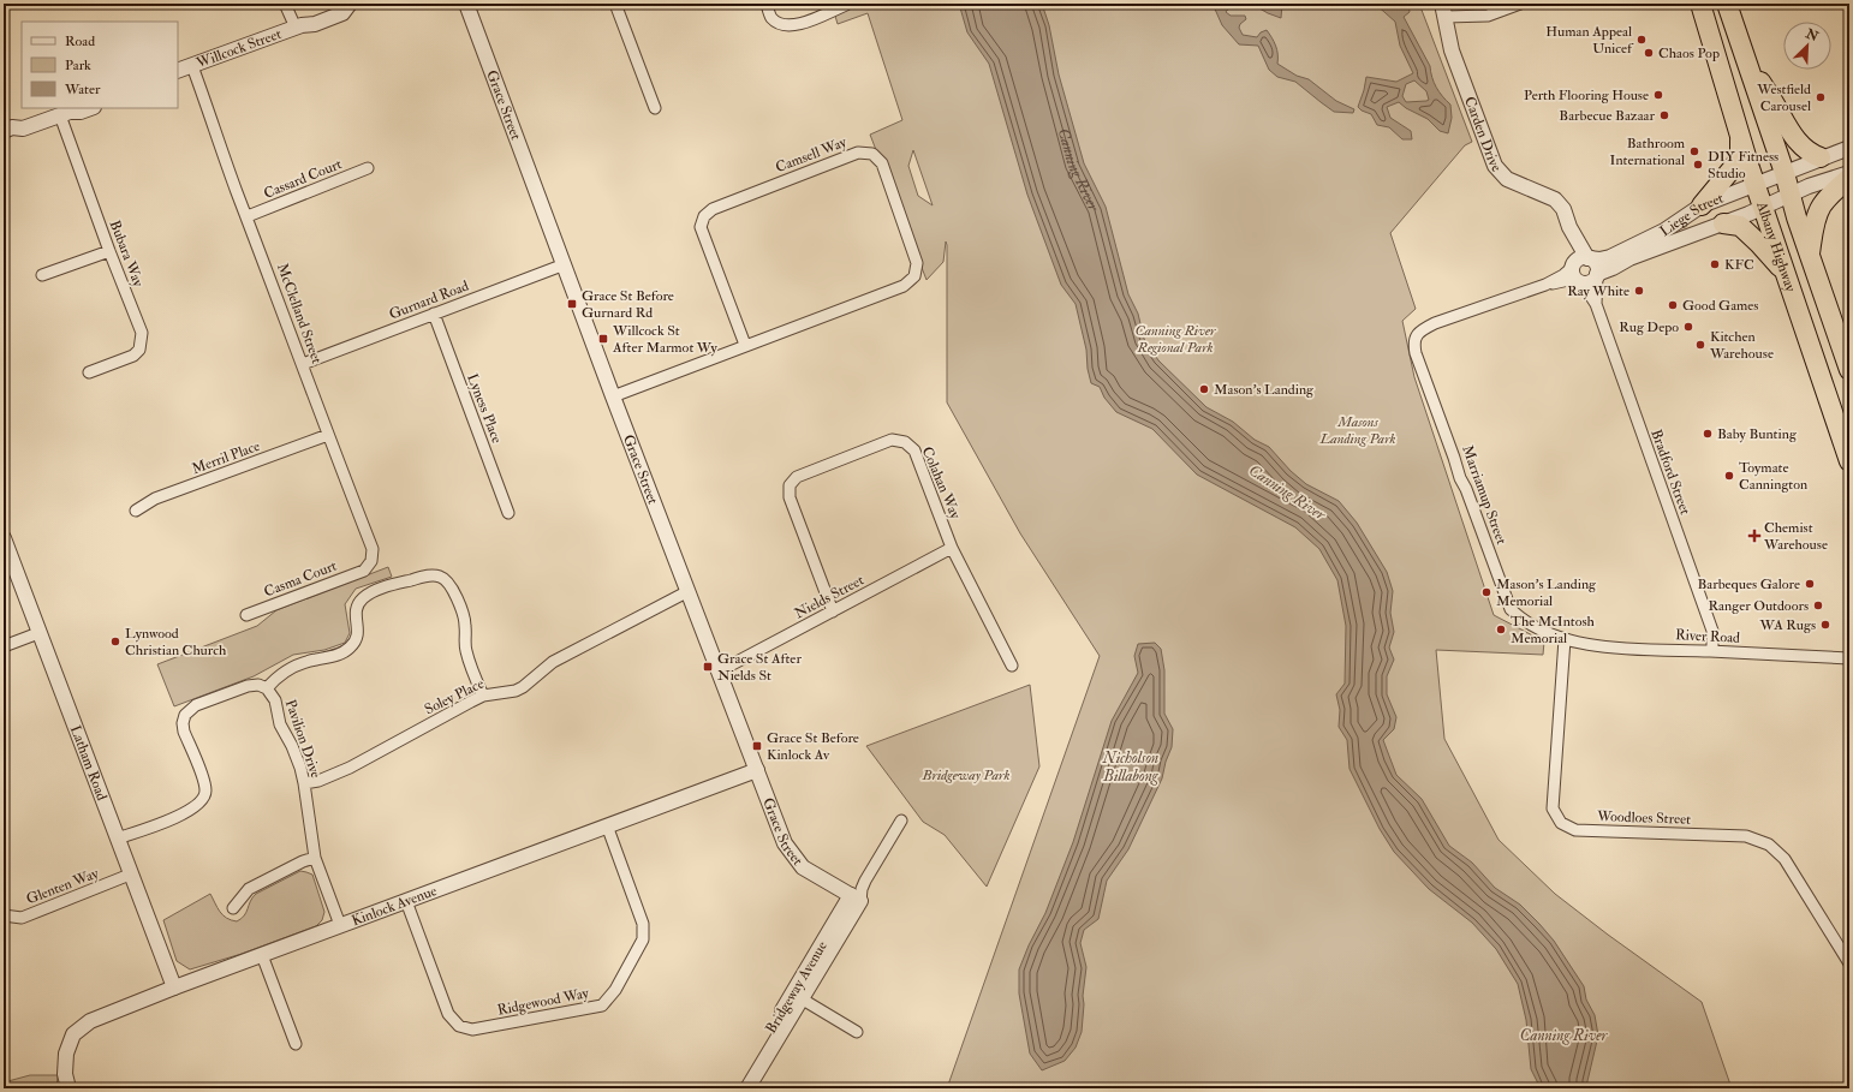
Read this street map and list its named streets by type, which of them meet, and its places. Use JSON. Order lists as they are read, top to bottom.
{
  "streets": {
    "highway": ["Albany Highway"],
    "street": [
      "Willcock Street",
      "Grace Street",
      "Carden Drive",
      "Camsell Way",
      "Cassard Court",
      "Liege Street",
      "Bubara Way",
      "Gurnard Road",
      "McClelland Street",
      "Lyness Place",
      "Merril Place",
      "Bradford Street",
      "Colahan Way",
      "Marriamup Street",
      "Casma Court",
      "Nields Street",
      "River Road",
      "Soley Place",
      "Pavilion Drive",
      "Latham Road",
      "Woodloes Street",
      "Glenten Way",
      "Kinlock Avenue",
      "Bridgeway Avenue",
      "Ridgewood Way"
    ]
  },
  "crossings": [
    ["Willcock Street", "McClelland Street"],
    ["Grace Street", "Camsell Way"],
    ["Grace Street", "Gurnard Road"],
    ["Grace Street", "Nields Street"],
    ["Grace Street", "Soley Place"],
    ["Grace Street", "Kinlock Avenue"],
    ["Grace Street", "Bridgeway Avenue"],
    ["Carden Drive", "Liege Street"],
    ["Carden Drive", "Bradford Street"],
    ["Cassard Court", "McClelland Street"],
    ["Liege Street", "Albany Highway"],
    ["Liege Street", "Bradford Street"],
    ["Liege Street", "Marriamup Street"],
    ["Gurnard Road", "McClelland Street"],
    ["Gurnard Road", "Lyness Place"],
    ["McClelland Street", "Merril Place"],
    ["McClelland Street", "Casma Court"],
    ["Bradford Street", "River Road"],
    ["Colahan Way", "Nields Street"],
    ["Marriamup Street", "River Road"],
    ["Marriamup Street", "Woodloes Street"],
    ["River Road", "Woodloes Street"],
    ["Soley Place", "Pavilion Drive"],
    ["Pavilion Drive", "Latham Road"],
    ["Pavilion Drive", "Kinlock Avenue"],
    ["Latham Road", "Glenten Way"],
    ["Latham Road", "Kinlock Avenue"],
    ["Kinlock Avenue", "Ridgewood Way"]
  ],
  "water": ["Canning River", "Nicholson Billabong"],
  "parks": ["Canning River Regional Park", "Masons Landing Park", "Bridgeway Park"],
  "places": {
    "other": [
      "Human Appeal Unicef",
      "Chaos Pop",
      "Perth Flooring House",
      "Westfield Carousel",
      "Barbecue Bazaar",
      "Bathroom International",
      "DIY Fitness Studio",
      "KFC",
      "Ray White",
      "Good Games",
      "Rug Depo",
      "Kitchen Warehouse",
      "Mason's Landing",
      "Baby Bunting",
      "Toymate Cannington",
      "Barbeques Galore",
      "Mason's Landing Memorial",
      "Ranger Outdoors",
      "WA Rugs",
      "The McIntosh Memorial",
      "Lynwood Christian Church"
    ],
    "transit": [
      "Grace St Before Gurnard Rd",
      "Willcock St After Marmot Wy",
      "Grace St After Nields St",
      "Grace St Before Kinlock Av"
    ],
    "health": ["Chemist Warehouse"]
  },
  "legend": ["Road", "Park", "Water"],
  "north": "top right"
}
